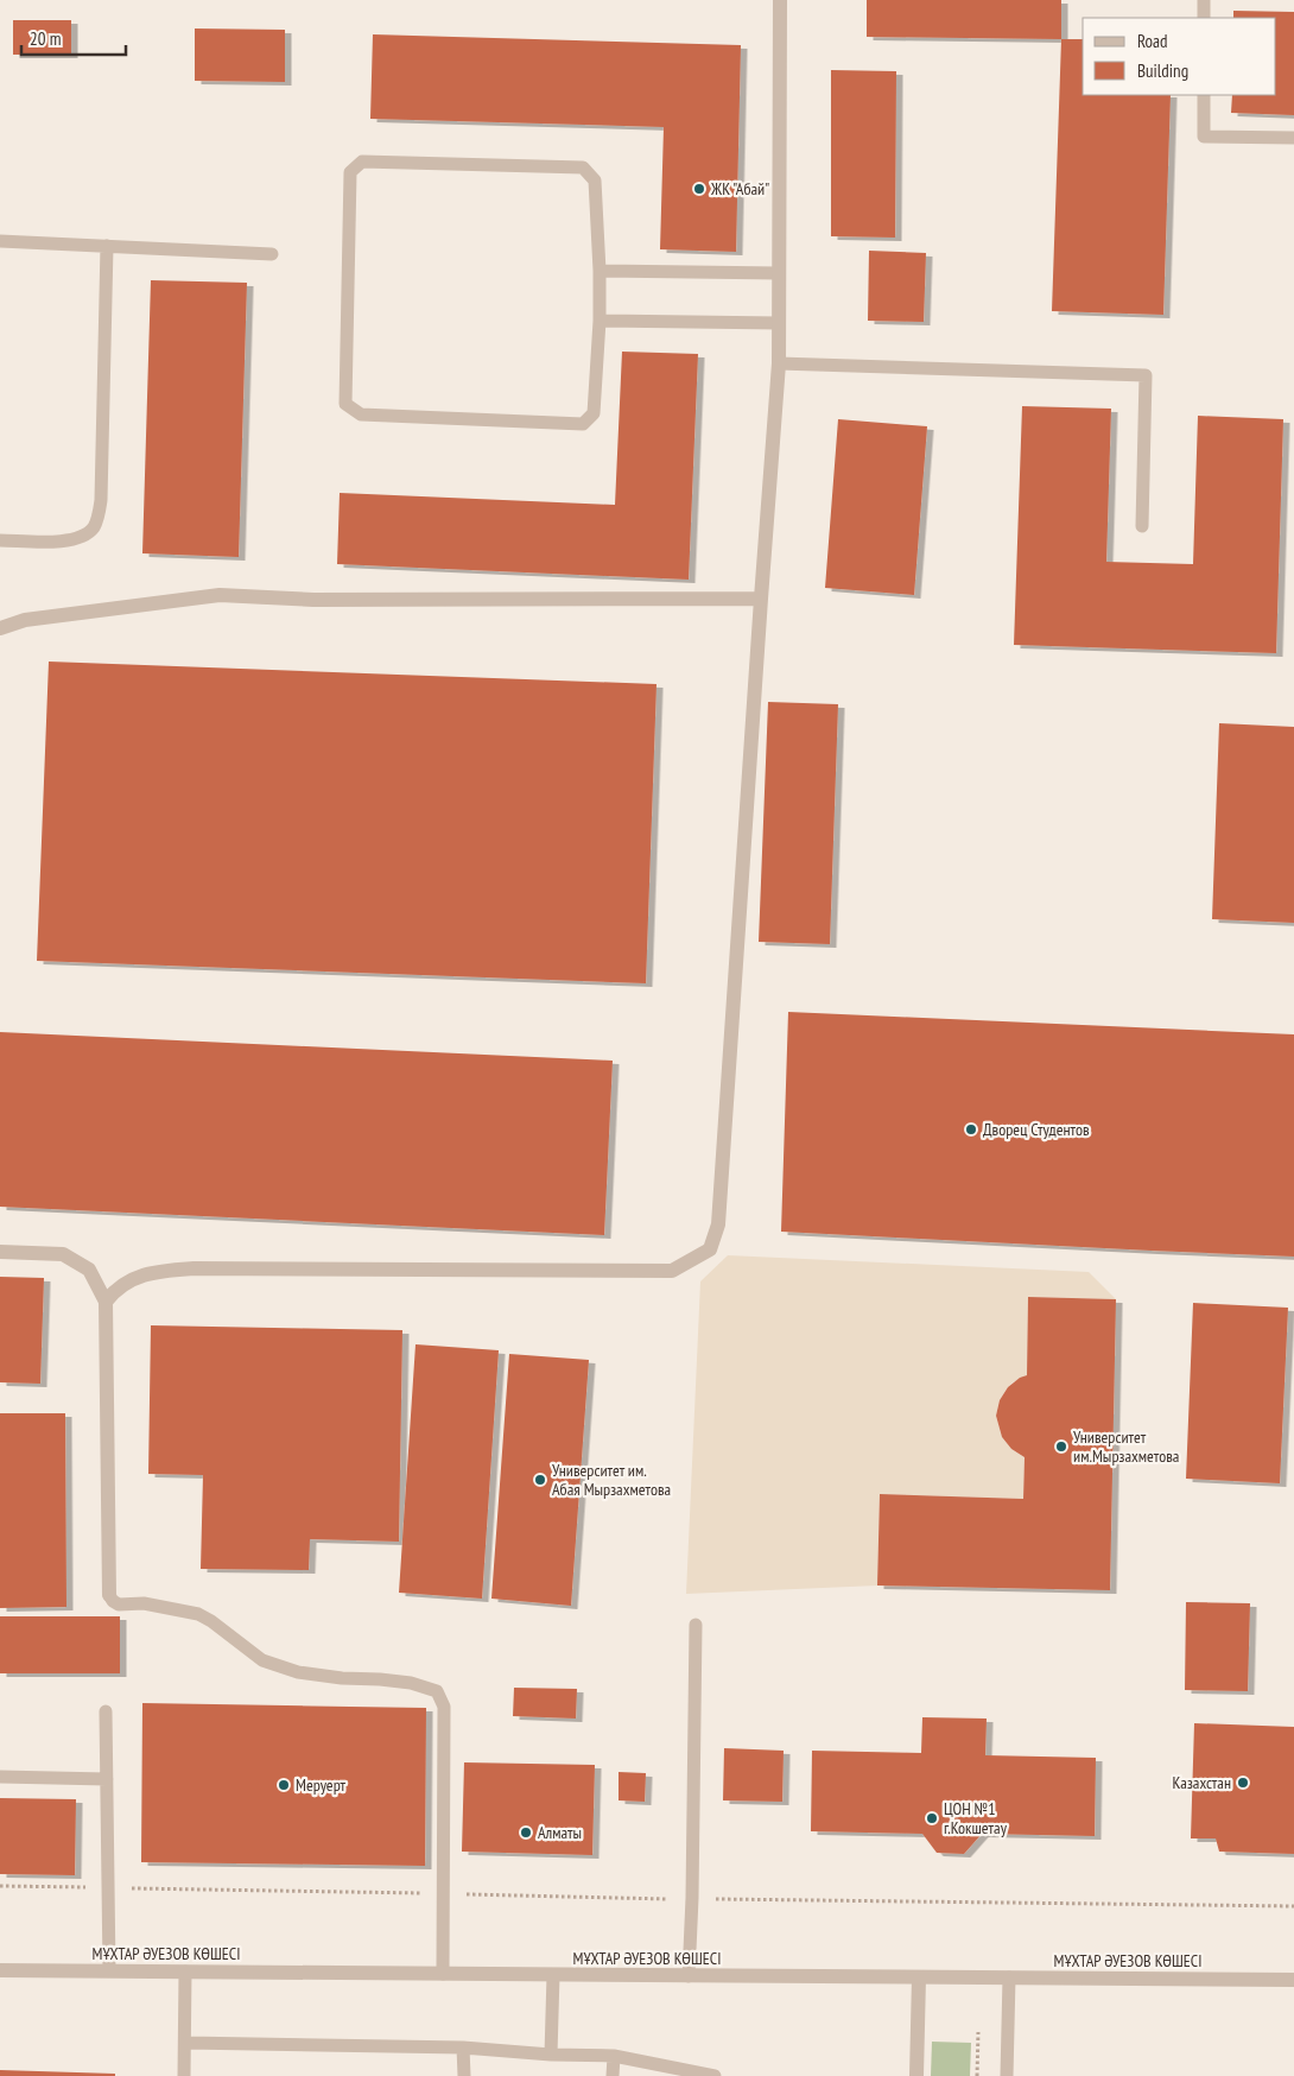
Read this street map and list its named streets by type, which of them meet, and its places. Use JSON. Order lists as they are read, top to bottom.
{
  "streets": {
    "street": ["МҰХТАР ӘУЕЗОВ КӨШЕСІ"]
  },
  "places": [
    "ЖК \"Абай\"",
    "Дворец Студентов",
    "Университет им.Мырзахметова",
    "Университет им. Абая Мырзахметова",
    "Казахстан",
    "Меруерт",
    "ЦОН №1 г.Кокшетау",
    "Алматы"
  ],
  "legend": ["Road", "Building"],
  "scale_bar": "20 m"
}
